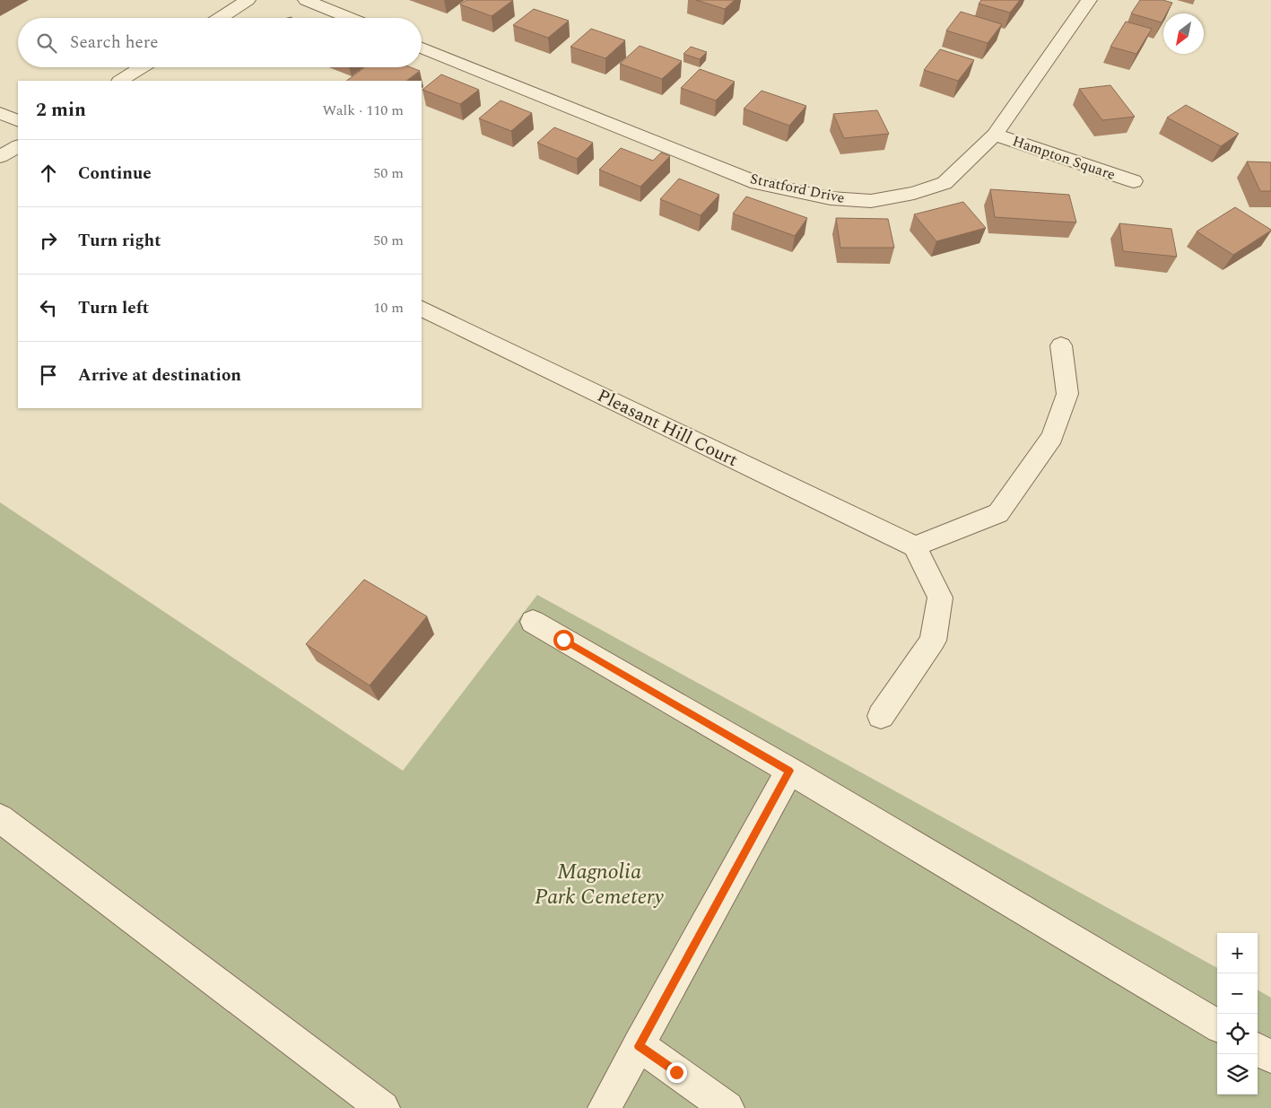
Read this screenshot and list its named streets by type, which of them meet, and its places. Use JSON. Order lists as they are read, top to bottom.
{
  "streets": {
    "street": ["Hampton Square", "Stratford Drive", "Pleasant Hill Court"]
  },
  "crossings": [
    ["Hampton Square", "Stratford Drive"]
  ],
  "parks": ["Magnolia Park Cemetery"],
  "north": "bottom left",
  "page": {
    "search": "Search here",
    "heading": ["2 min", "Walk · 110 m"],
    "list": [
      ["Continue", "50 m"],
      ["Turn right", "50 m"],
      ["Turn left", "10 m"],
      "Arrive at destination"
    ],
    "map_buttons": ["+", "−"]
  }
}
